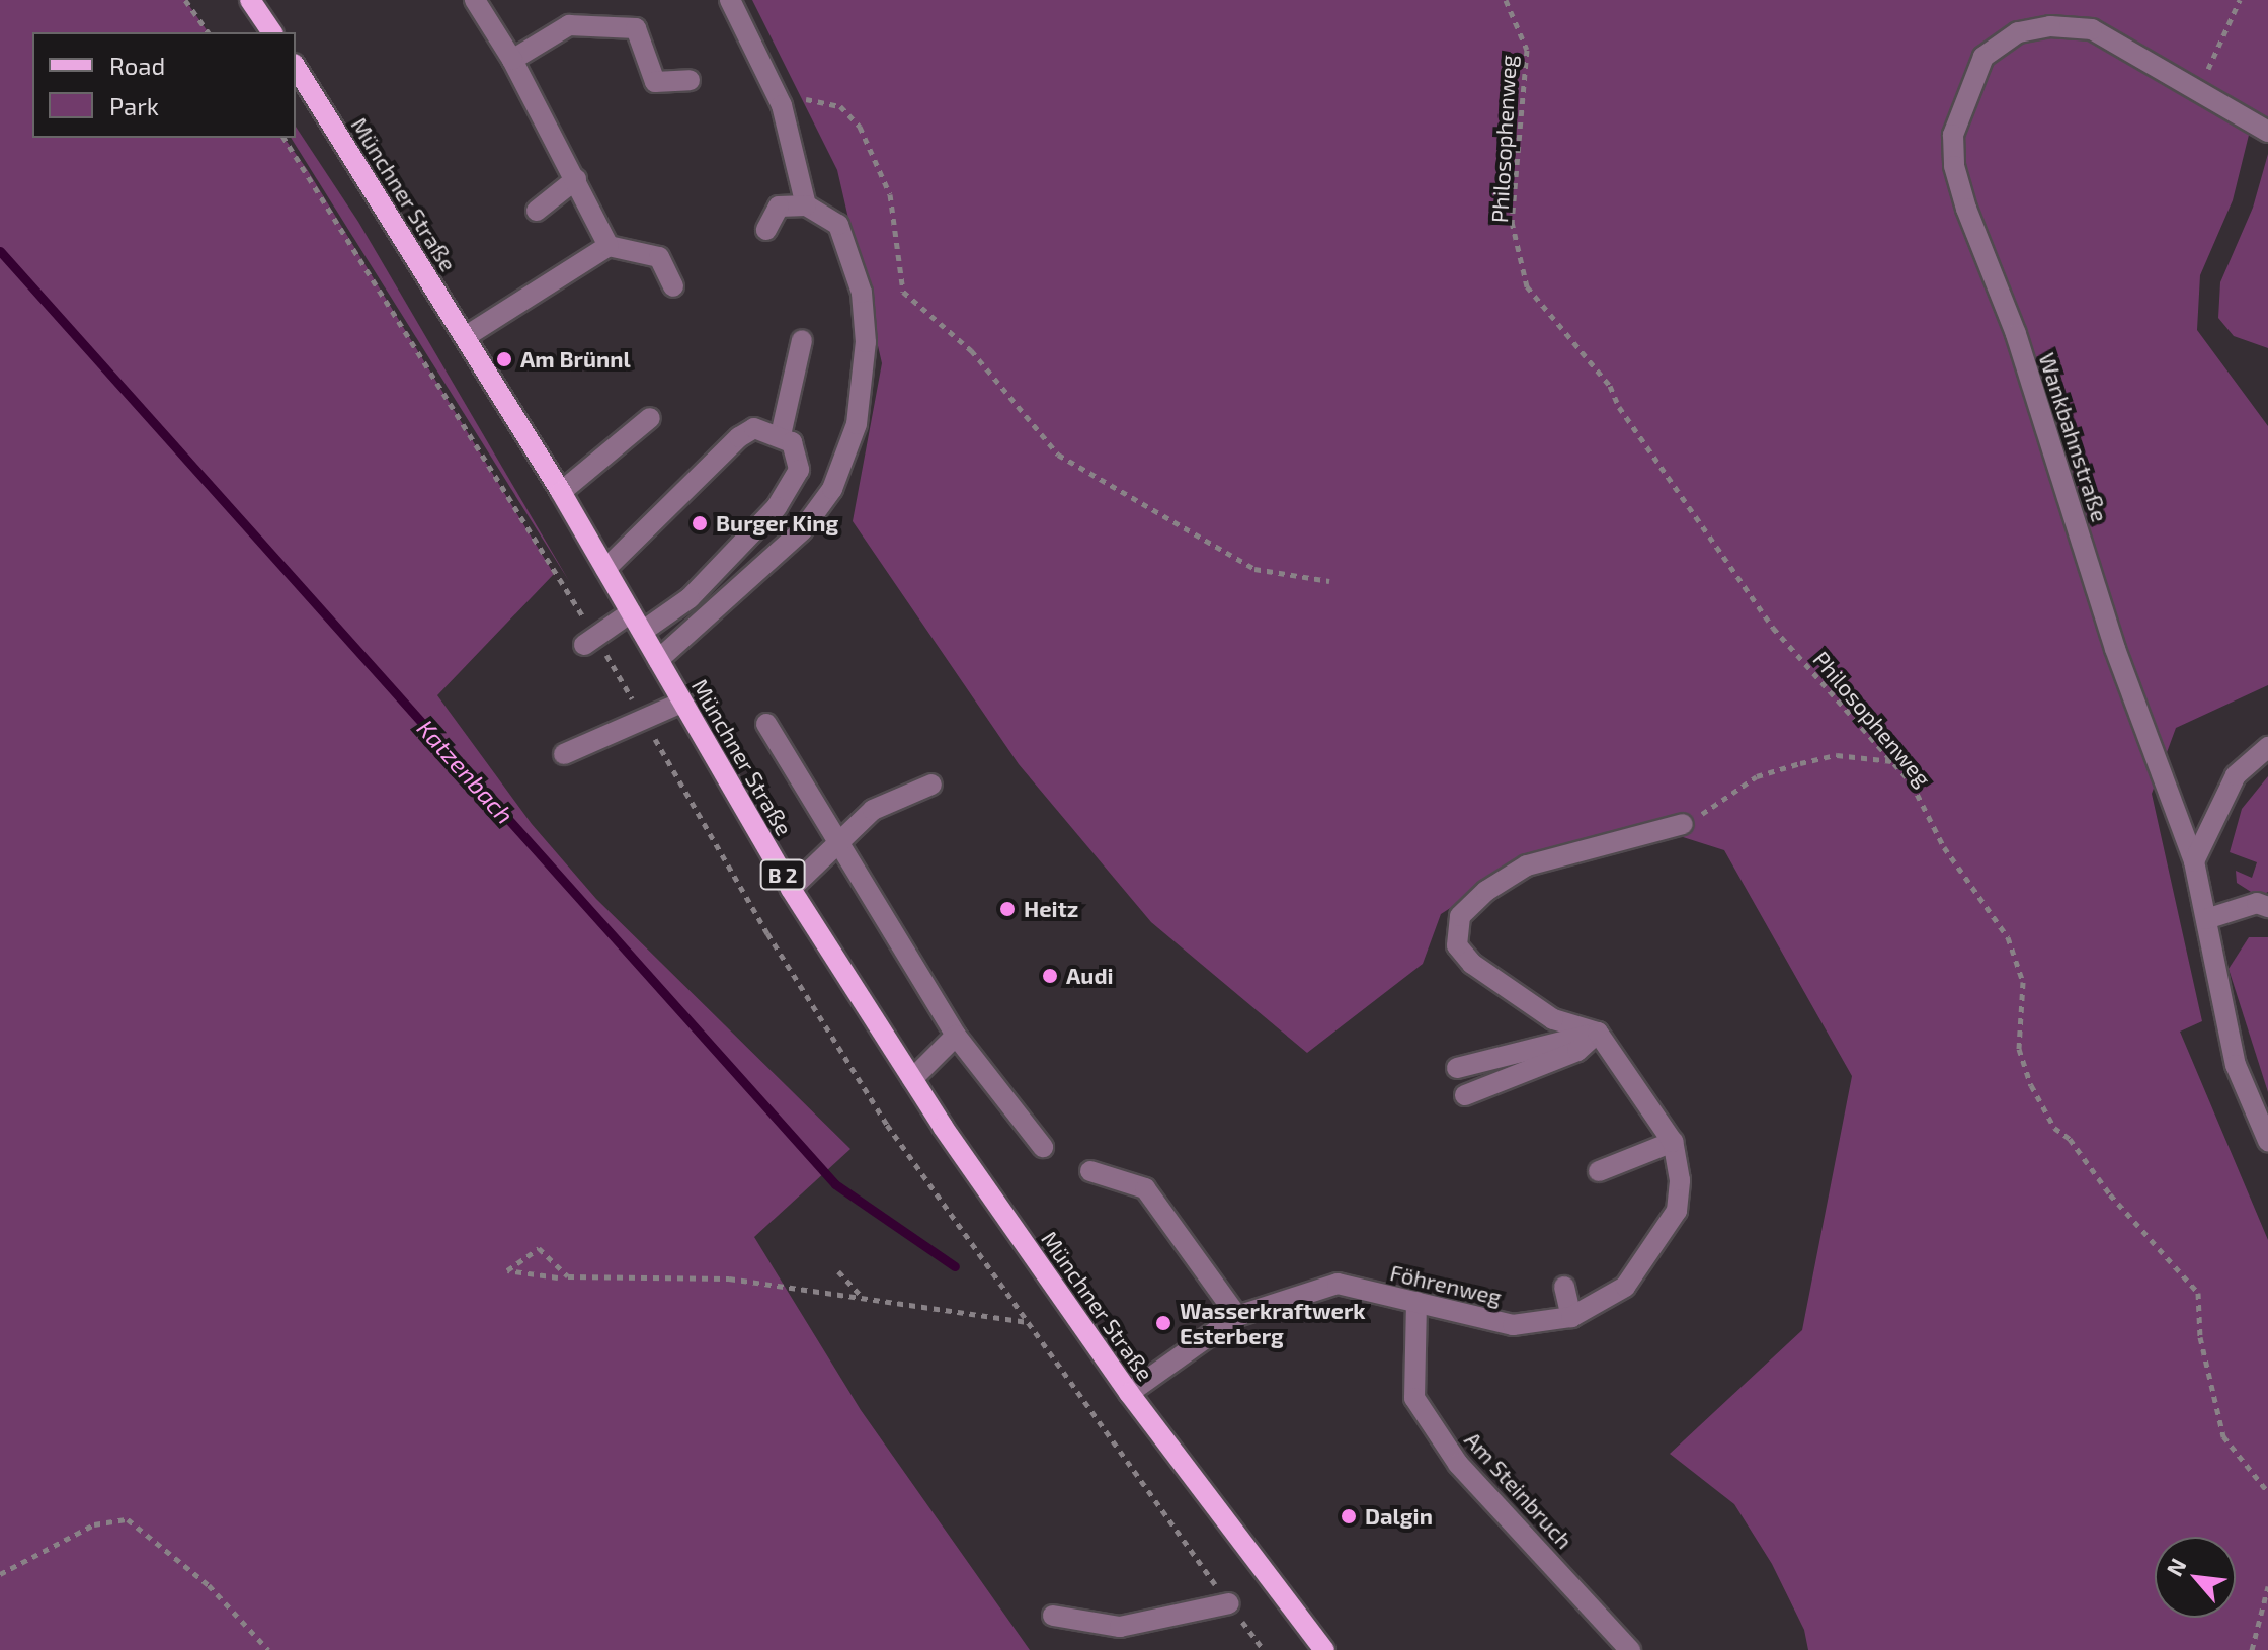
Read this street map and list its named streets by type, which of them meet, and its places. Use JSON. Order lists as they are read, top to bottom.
{
  "streets": {
    "main road": ["Münchner Straße", "B 2"],
    "street": ["Wankbahnstraße", "Föhrenweg", "Am Steinbruch"],
    "path": ["Philosophenweg"]
  },
  "crossings": [
    ["Münchner Straße", "Föhrenweg"],
    ["Föhrenweg", "Am Steinbruch"]
  ],
  "water": ["Katzenbach"],
  "places": [
    "Am Brünnl",
    "Burger King",
    "Heitz",
    "Audi",
    "Wasserkraftwerk Esterberg",
    "Dalgin"
  ],
  "legend": ["Road", "Park"],
  "north": "top left"
}
